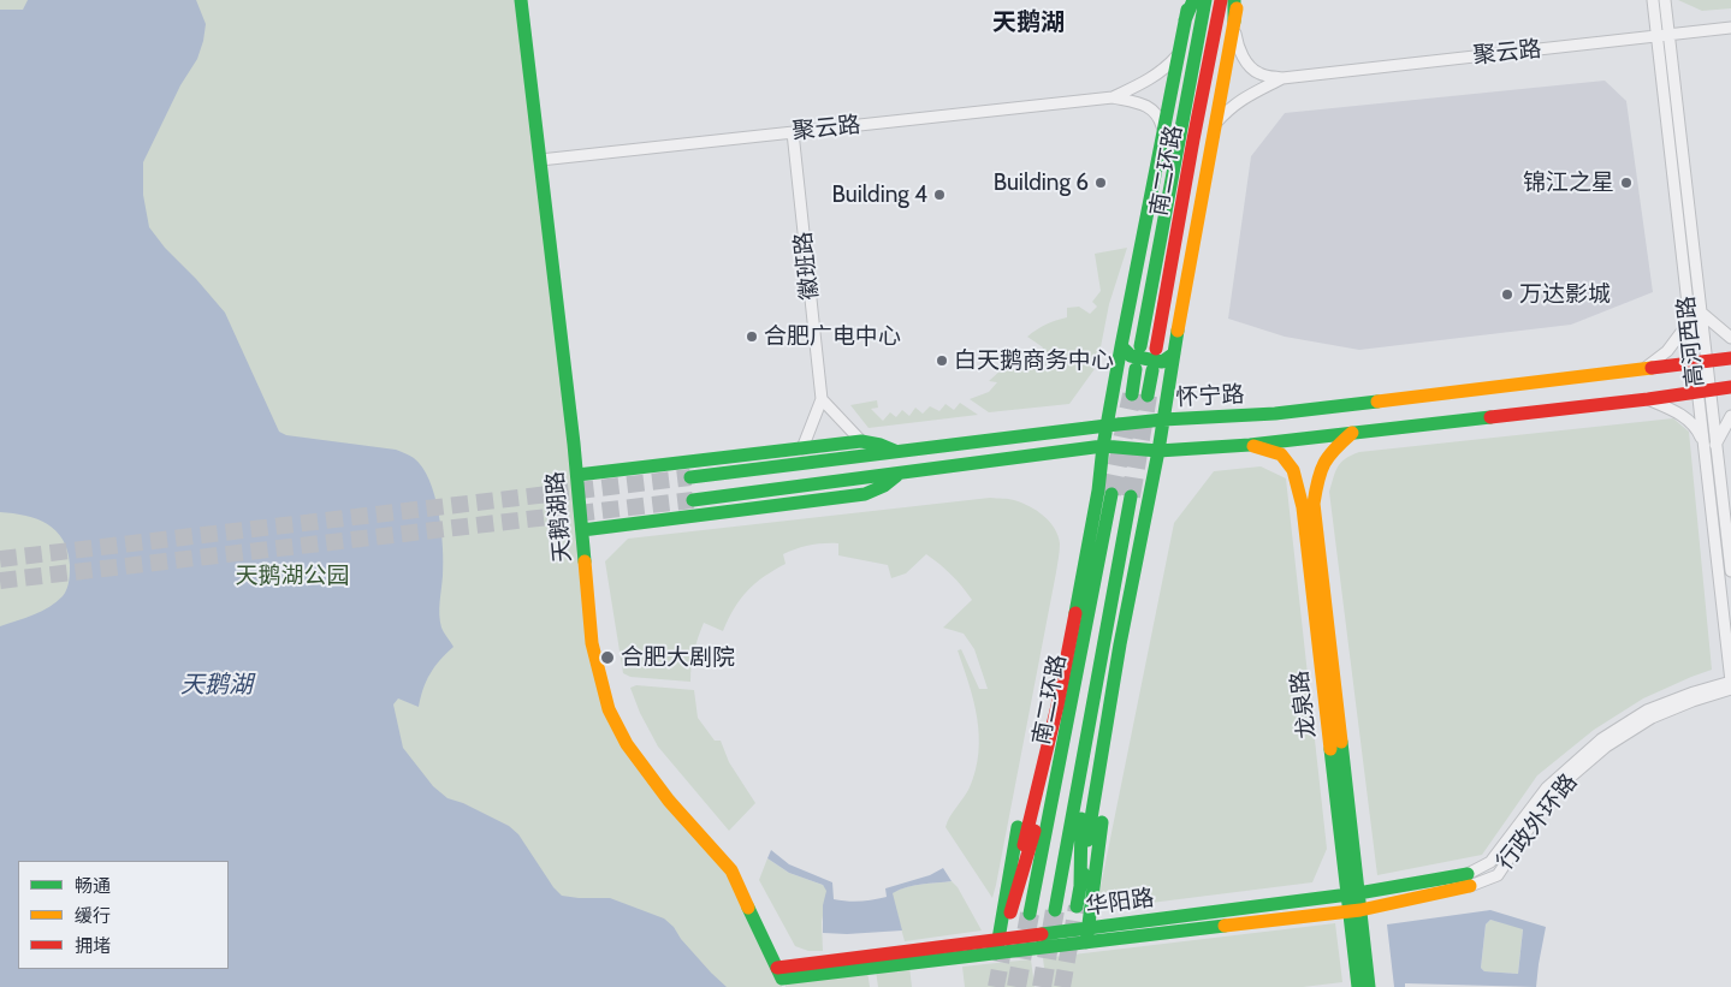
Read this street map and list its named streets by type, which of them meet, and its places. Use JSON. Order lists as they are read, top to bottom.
{
  "streets": {
    "main road": [
      "南二环路",
      "怀宁路",
      "天鹅湖路",
      "龙泉路",
      "华阳路"
    ],
    "street": [
      "聚云路",
      "徽班路",
      "高河西路",
      "行政外环路"
    ]
  },
  "crossings": [
    ["聚云路", "徽班路"],
    ["聚云路", "高河西路"],
    ["聚云路", "天鹅湖路"],
    ["高河西路", "怀宁路"],
    ["高河西路", "行政外环路"],
    ["天鹅湖路", "华阳路"],
    ["龙泉路", "华阳路"],
    ["行政外环路", "华阳路"]
  ],
  "districts": ["天鹅湖"],
  "water": ["天鹅湖"],
  "parks": ["天鹅湖公园"],
  "places": [
    "Building 6",
    "锦江之星",
    "Building 4",
    "万达影城",
    "合肥广电中心",
    "白天鹅商务中心",
    "合肥大剧院"
  ],
  "legend": ["畅通", "缓行", "拥堵"]
}
